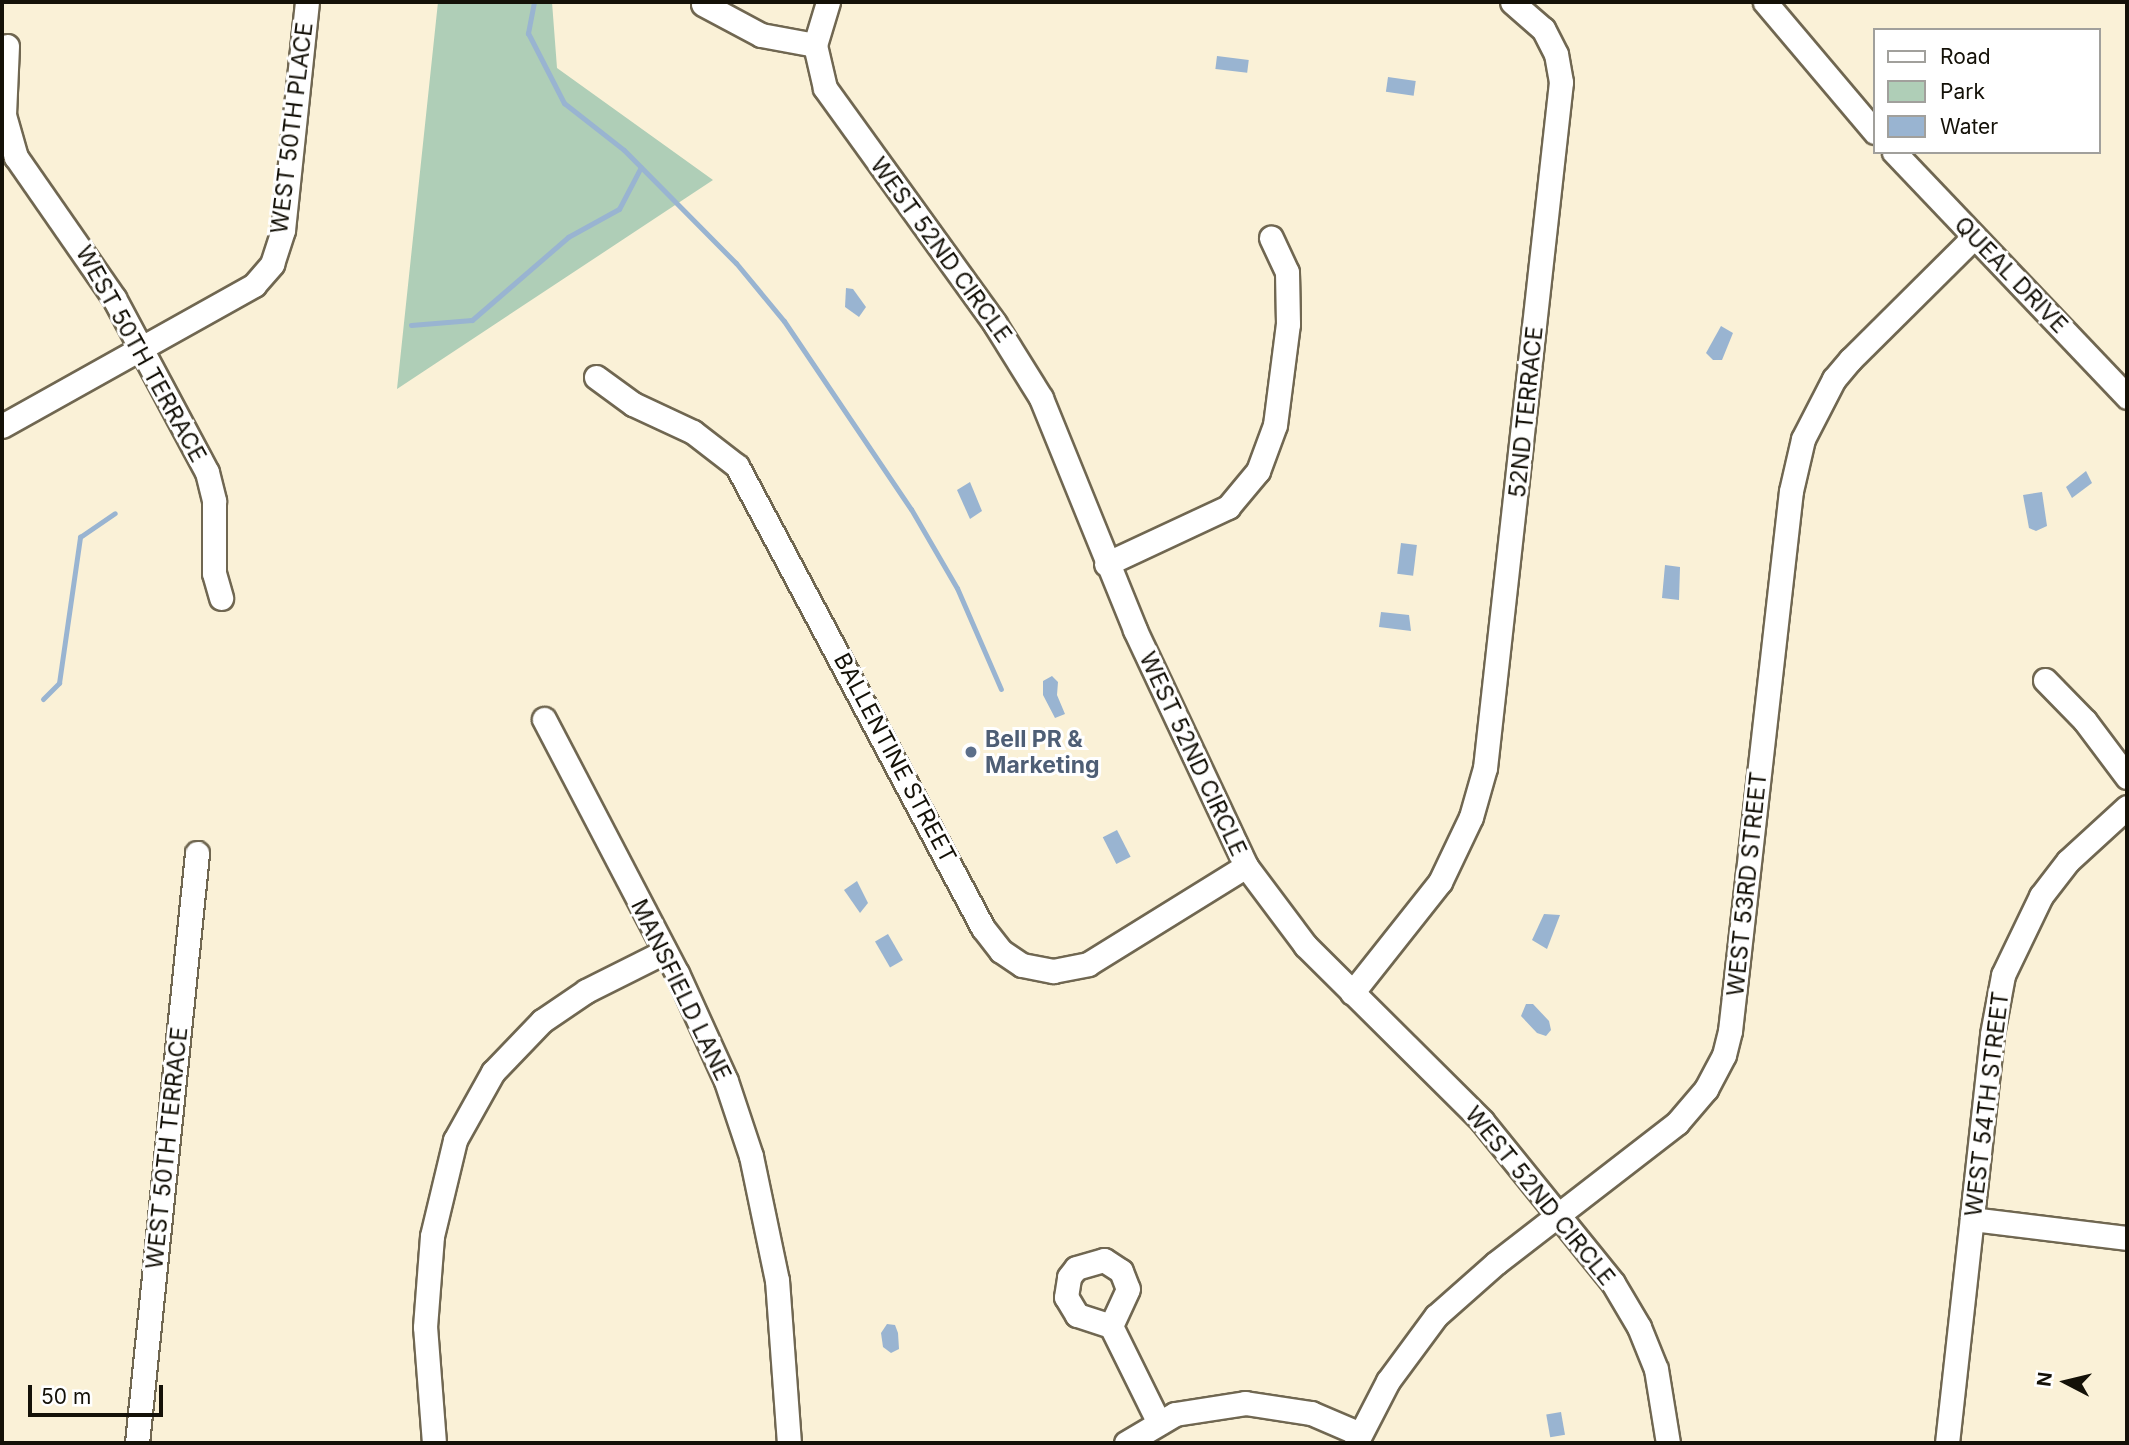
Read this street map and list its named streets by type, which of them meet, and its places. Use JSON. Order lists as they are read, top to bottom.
{
  "streets": {
    "street": [
      "WEST 50TH PLACE",
      "WEST 52ND CIRCLE",
      "QUEAL DRIVE",
      "WEST 50TH TERRACE",
      "52ND TERRACE",
      "BALLENTINE STREET",
      "WEST 53RD STREET",
      "MANSFIELD LANE",
      "WEST 54TH STREET"
    ]
  },
  "crossings": [
    ["WEST 50TH PLACE", "WEST 50TH TERRACE"],
    ["WEST 52ND CIRCLE", "52ND TERRACE"],
    ["WEST 52ND CIRCLE", "BALLENTINE STREET"],
    ["WEST 52ND CIRCLE", "WEST 53RD STREET"],
    ["QUEAL DRIVE", "WEST 53RD STREET"]
  ],
  "places": ["Bell PR & Marketing"],
  "legend": ["Road", "Park", "Water"],
  "scale_bar": "50 m",
  "north": "left"
}
